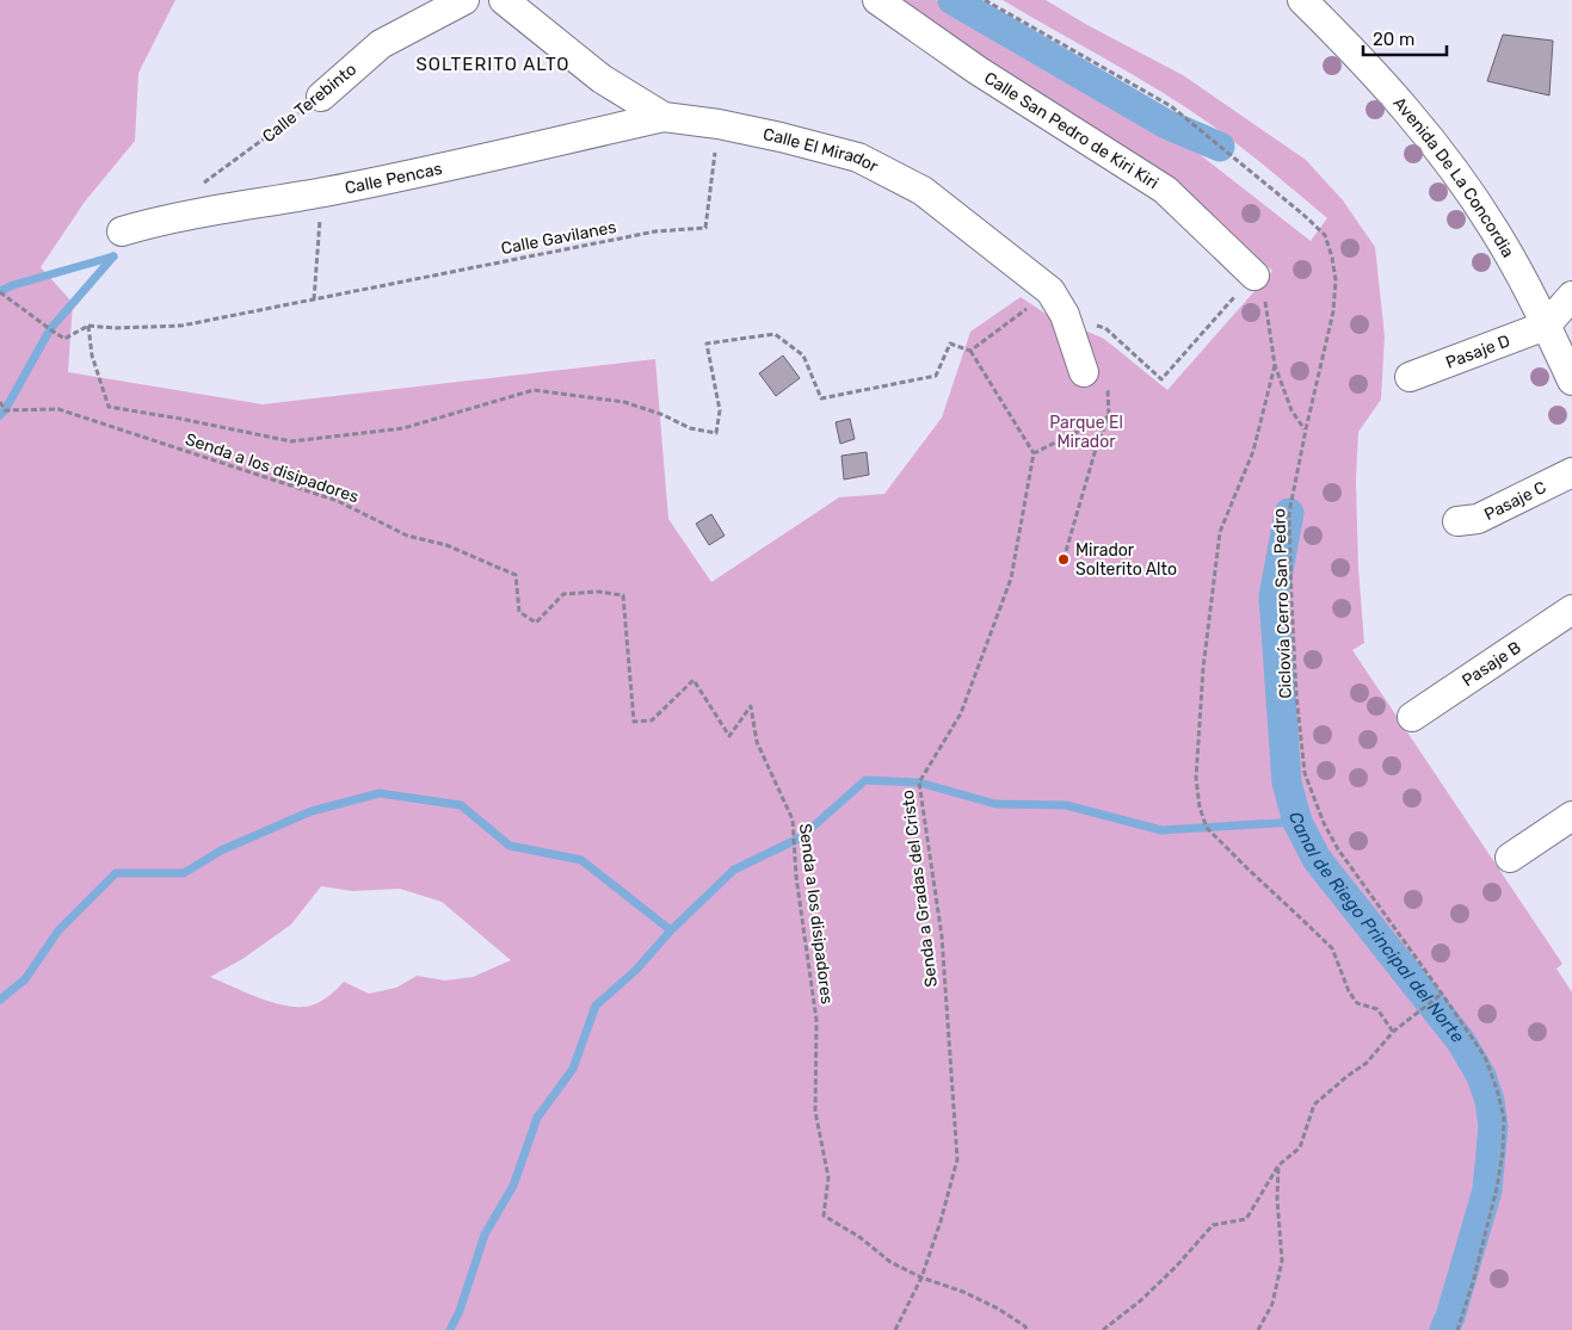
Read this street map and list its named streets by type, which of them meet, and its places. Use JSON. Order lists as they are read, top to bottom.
{
  "streets": {
    "street": [
      "Calle Terebinto",
      "Calle San Pedro de Kiri Kiri",
      "Calle El Mirador",
      "Calle Pencas",
      "Avenida De La Concordia",
      "Pasaje D",
      "Pasaje C",
      "Pasaje B"
    ],
    "path": [
      "Calle Gavilanes",
      "Senda a los disipadores",
      "Ciclovía Cerro San Pedro",
      "Senda a Gradas del Cristo"
    ]
  },
  "crossings": [
    ["Calle El Mirador", "Calle Pencas"],
    ["Calle El Mirador", "Calle Gavilanes"],
    ["Avenida De La Concordia", "Pasaje D"],
    ["Senda a los disipadores", "Senda a Gradas del Cristo"]
  ],
  "districts": ["SOLTERITO ALTO"],
  "water": ["Canal de Riego Principal del Norte"],
  "parks": ["Parque El Mirador"],
  "places": ["Mirador Solterito Alto"],
  "scale_bar": "20 m"
}
